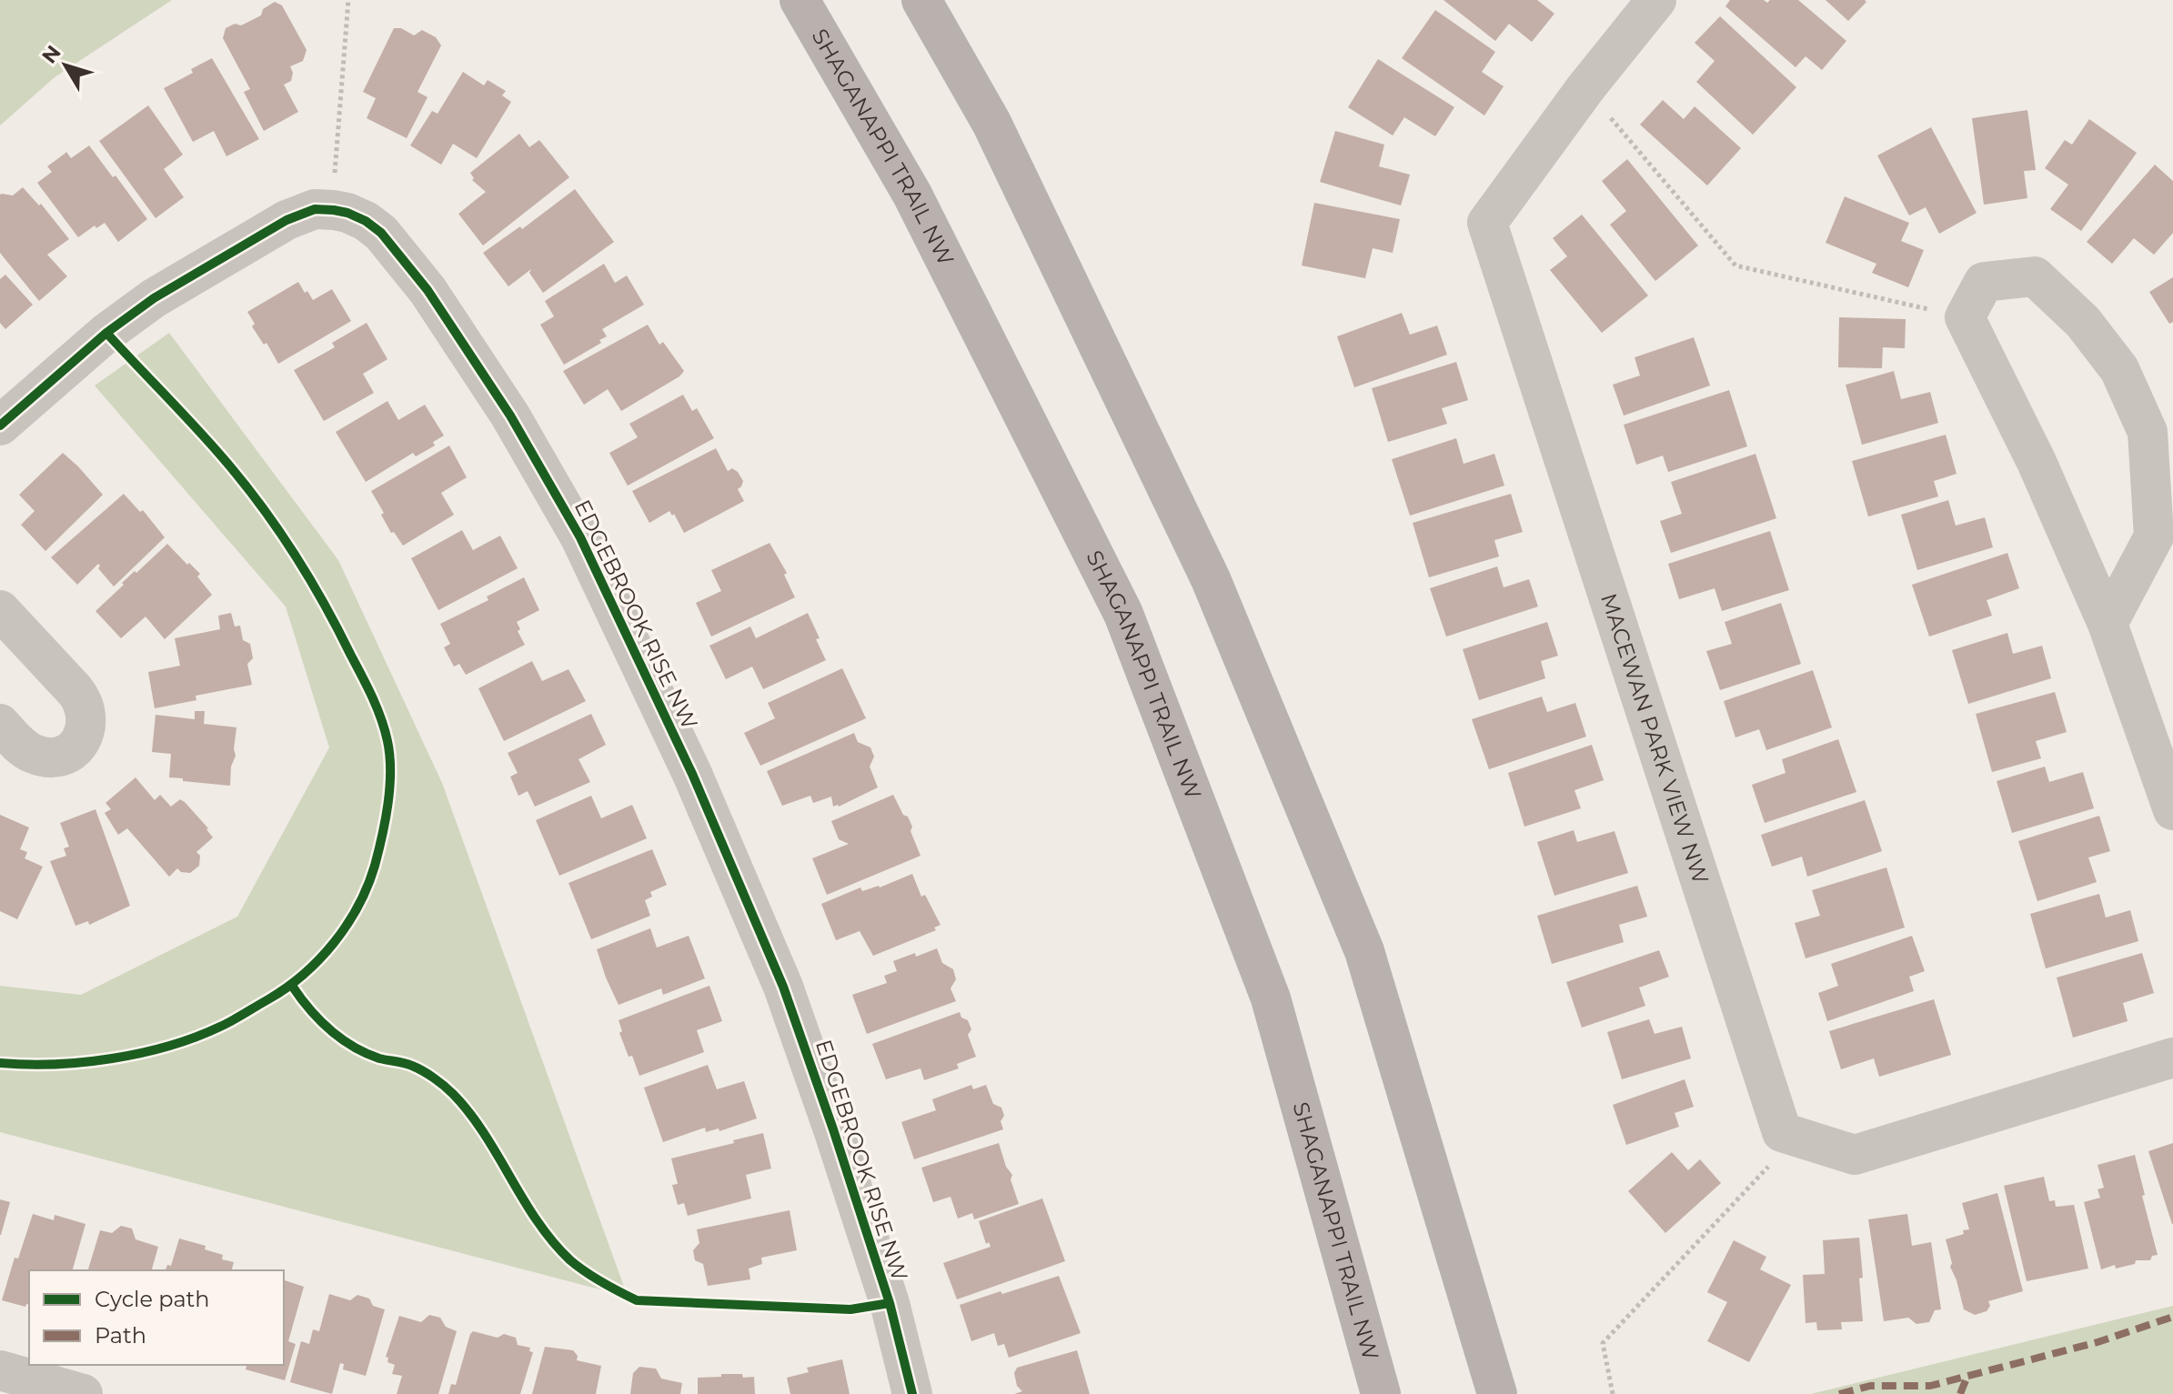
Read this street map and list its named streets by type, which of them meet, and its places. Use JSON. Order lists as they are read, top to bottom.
{
  "streets": {
    "main road": ["SHAGANAPPI TRAIL NW"],
    "street": ["EDGEBROOK RISE NW", "MACEWAN PARK VIEW NW"]
  },
  "legend": ["Cycle path", "Path"],
  "north": "top left"
}
